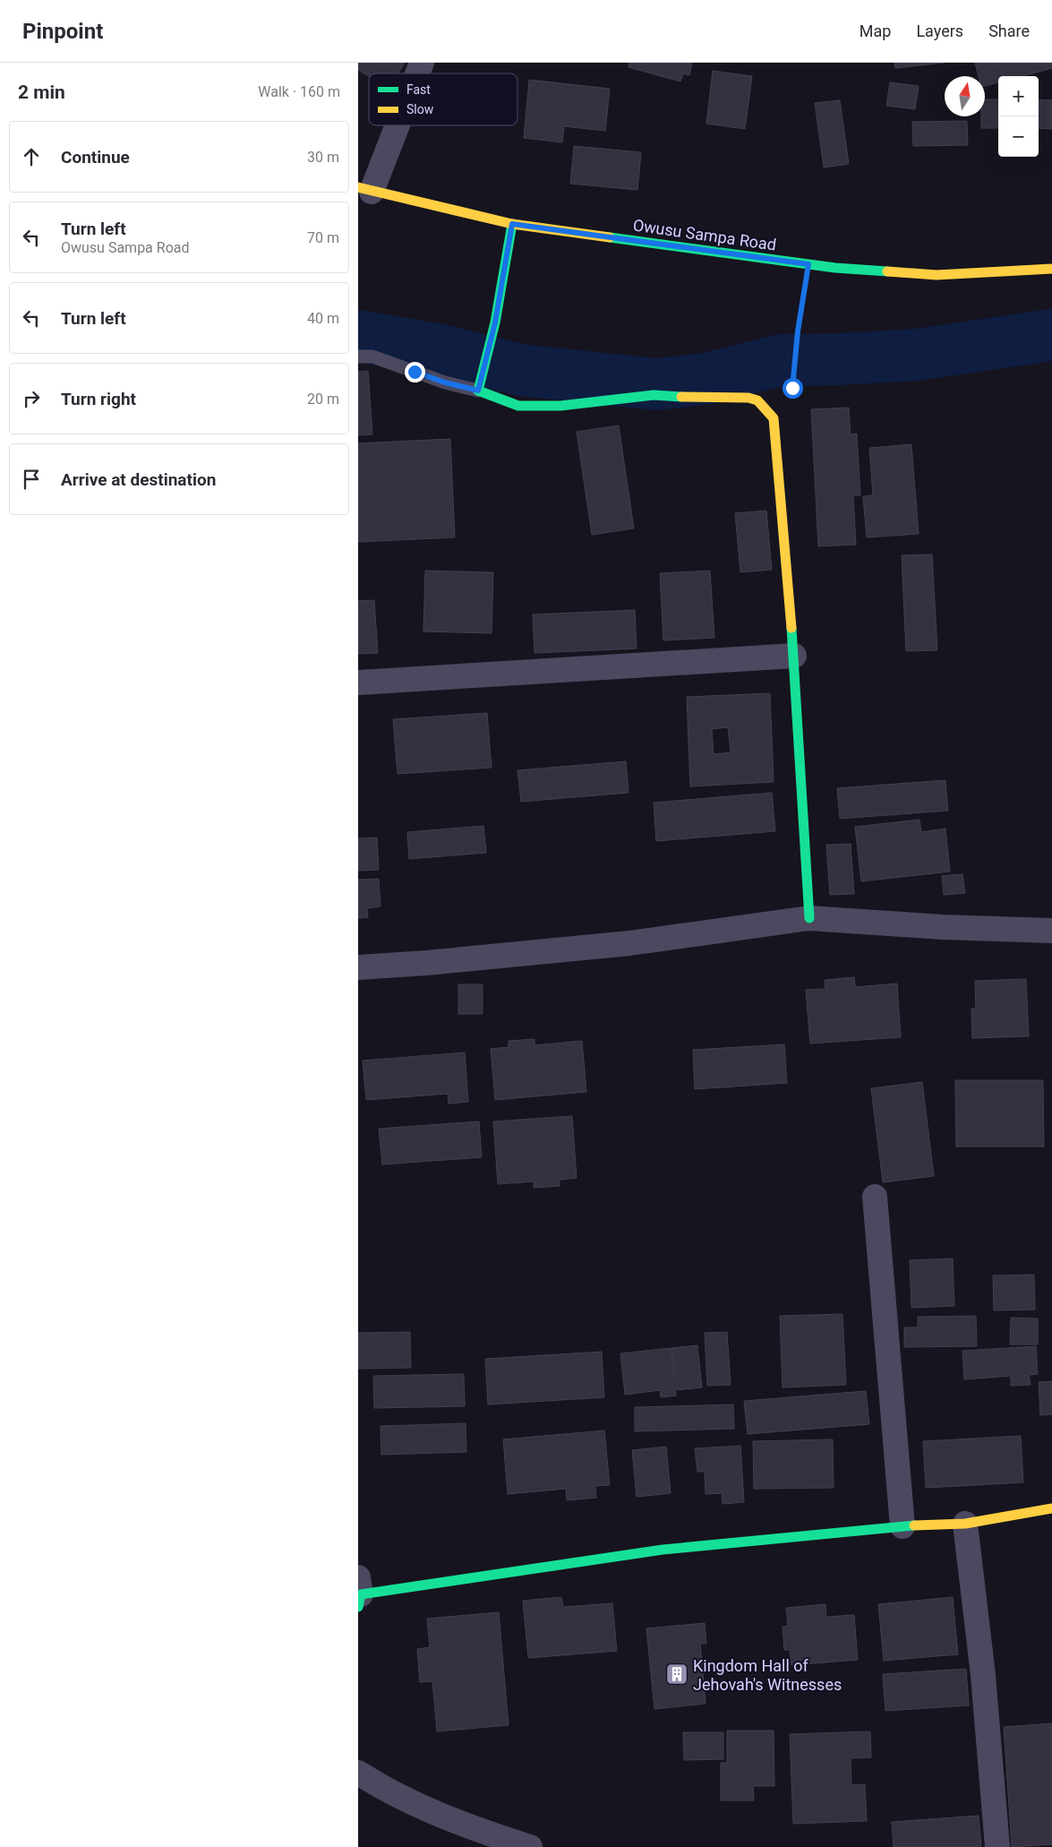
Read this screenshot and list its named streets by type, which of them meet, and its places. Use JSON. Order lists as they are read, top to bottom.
{
  "streets": {
    "street": ["Owusu Sampa Road"]
  },
  "places": {
    "building": ["Kingdom Hall of Jehovah's Witnesses"]
  },
  "legend": ["Fast", "Slow"],
  "north": "top",
  "page": {
    "header": "Pinpoint",
    "nav": ["Map", "Layers", "Share"],
    "heading": ["2 min", "Walk · 160 m"],
    "map_buttons": ["+", "−"],
    "list": [
      ["Continue", "30 m"],
      ["Turn left", "Owusu Sampa Road", "70 m"],
      ["Turn left", "40 m"],
      ["Turn right", "20 m"],
      "Arrive at destination"
    ]
  }
}
